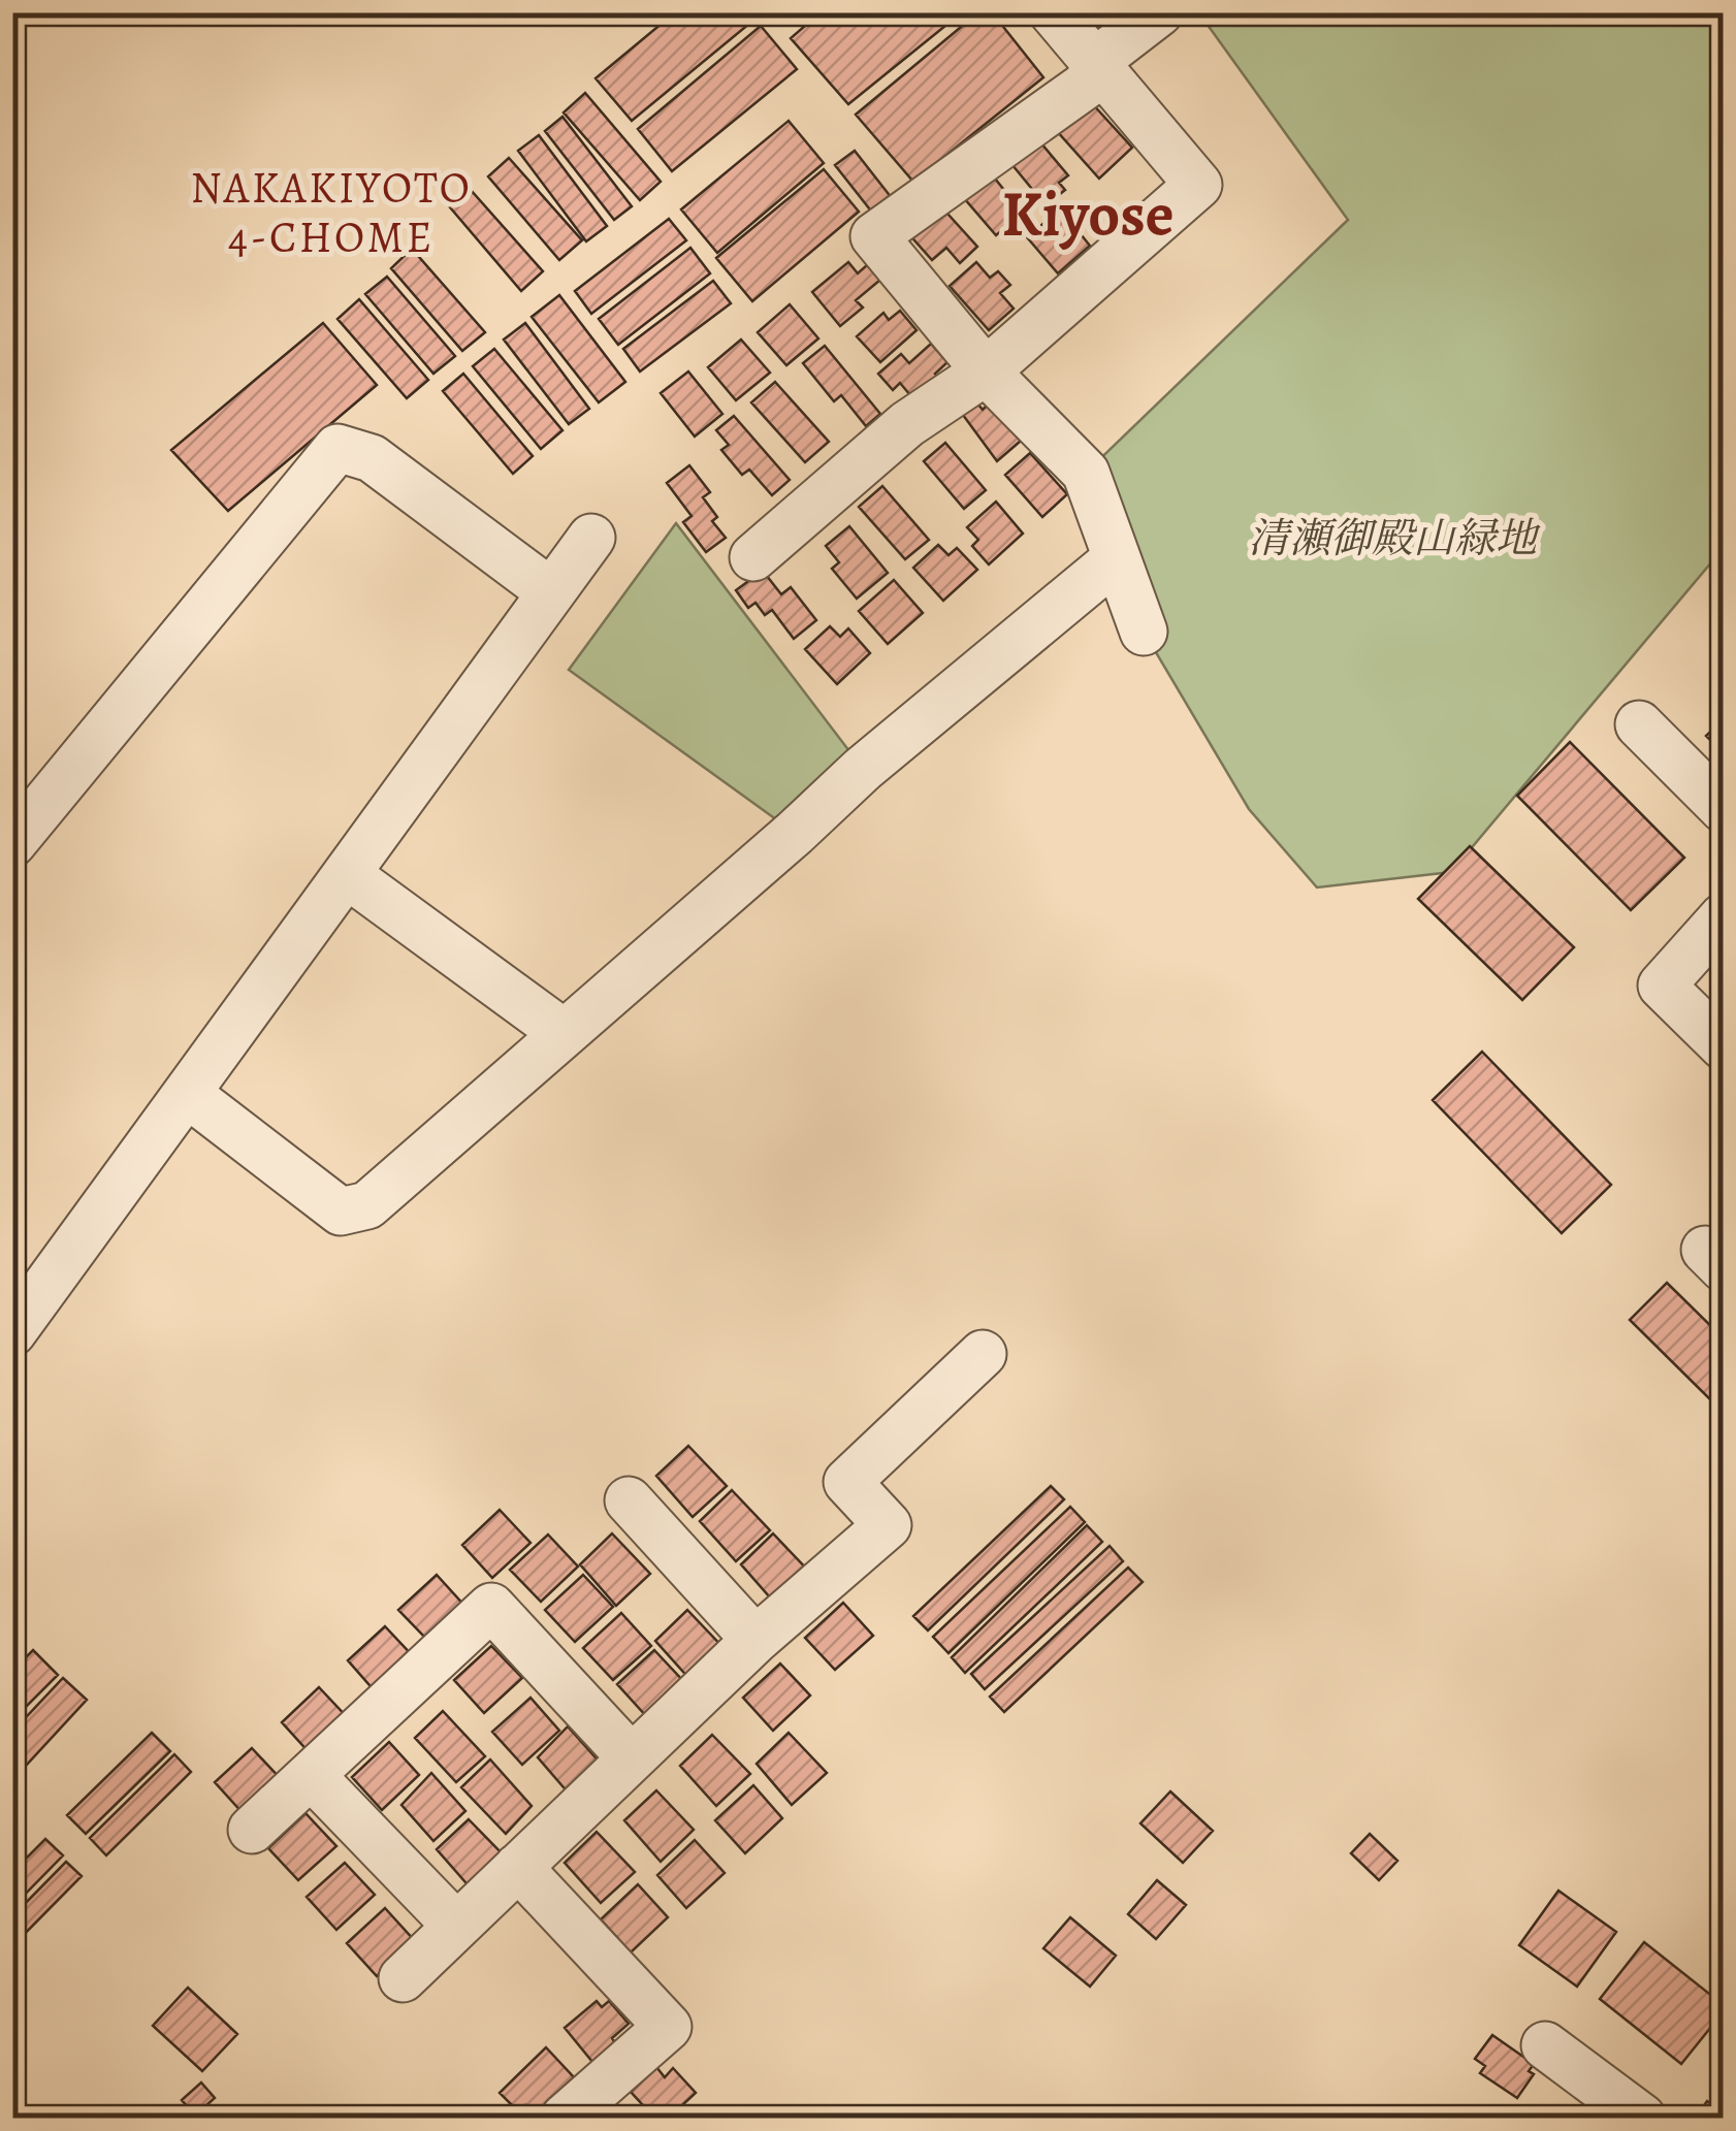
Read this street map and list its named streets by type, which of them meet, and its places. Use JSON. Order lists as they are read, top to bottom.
{
  "districts": ["NAKAKIYOTO 4-CHOME", "Kiyose"],
  "parks": ["清瀬御殿山緑地"]
}
